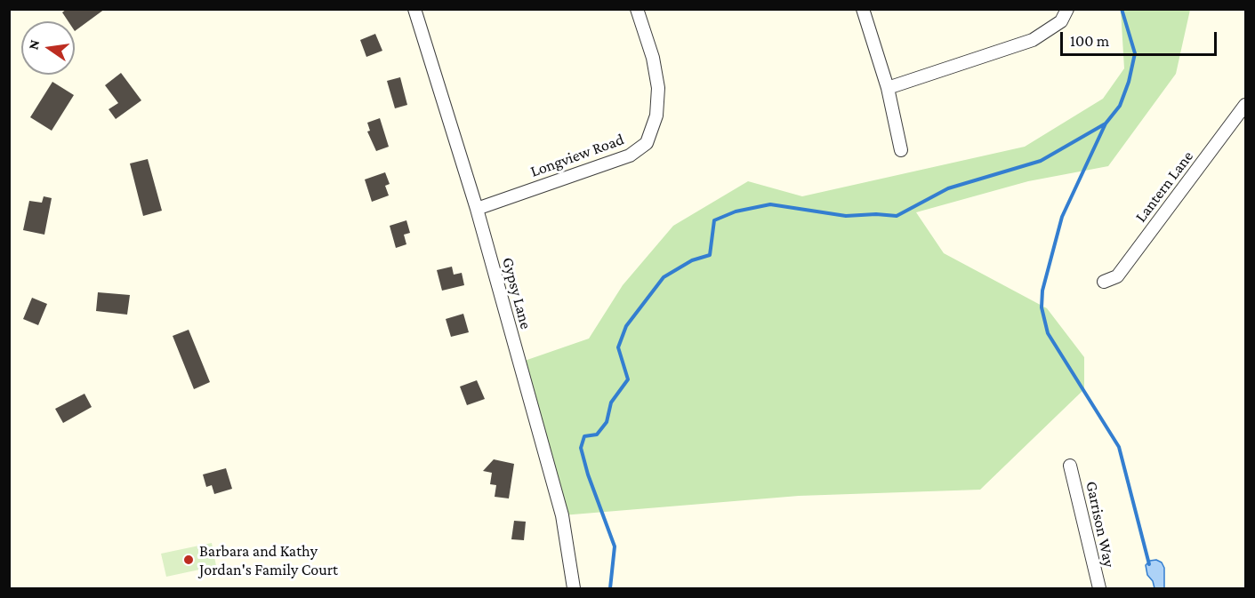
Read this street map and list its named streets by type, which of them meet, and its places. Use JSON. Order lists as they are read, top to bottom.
{
  "streets": {
    "street": [
      "Longview Road",
      "Lantern Lane",
      "Gypsy Lane",
      "Garrison Way"
    ]
  },
  "crossings": [
    ["Longview Road", "Gypsy Lane"]
  ],
  "places": ["Barbara and Kathy Jordan's Family Court"],
  "scale_bar": "100 m",
  "north": "left"
}
